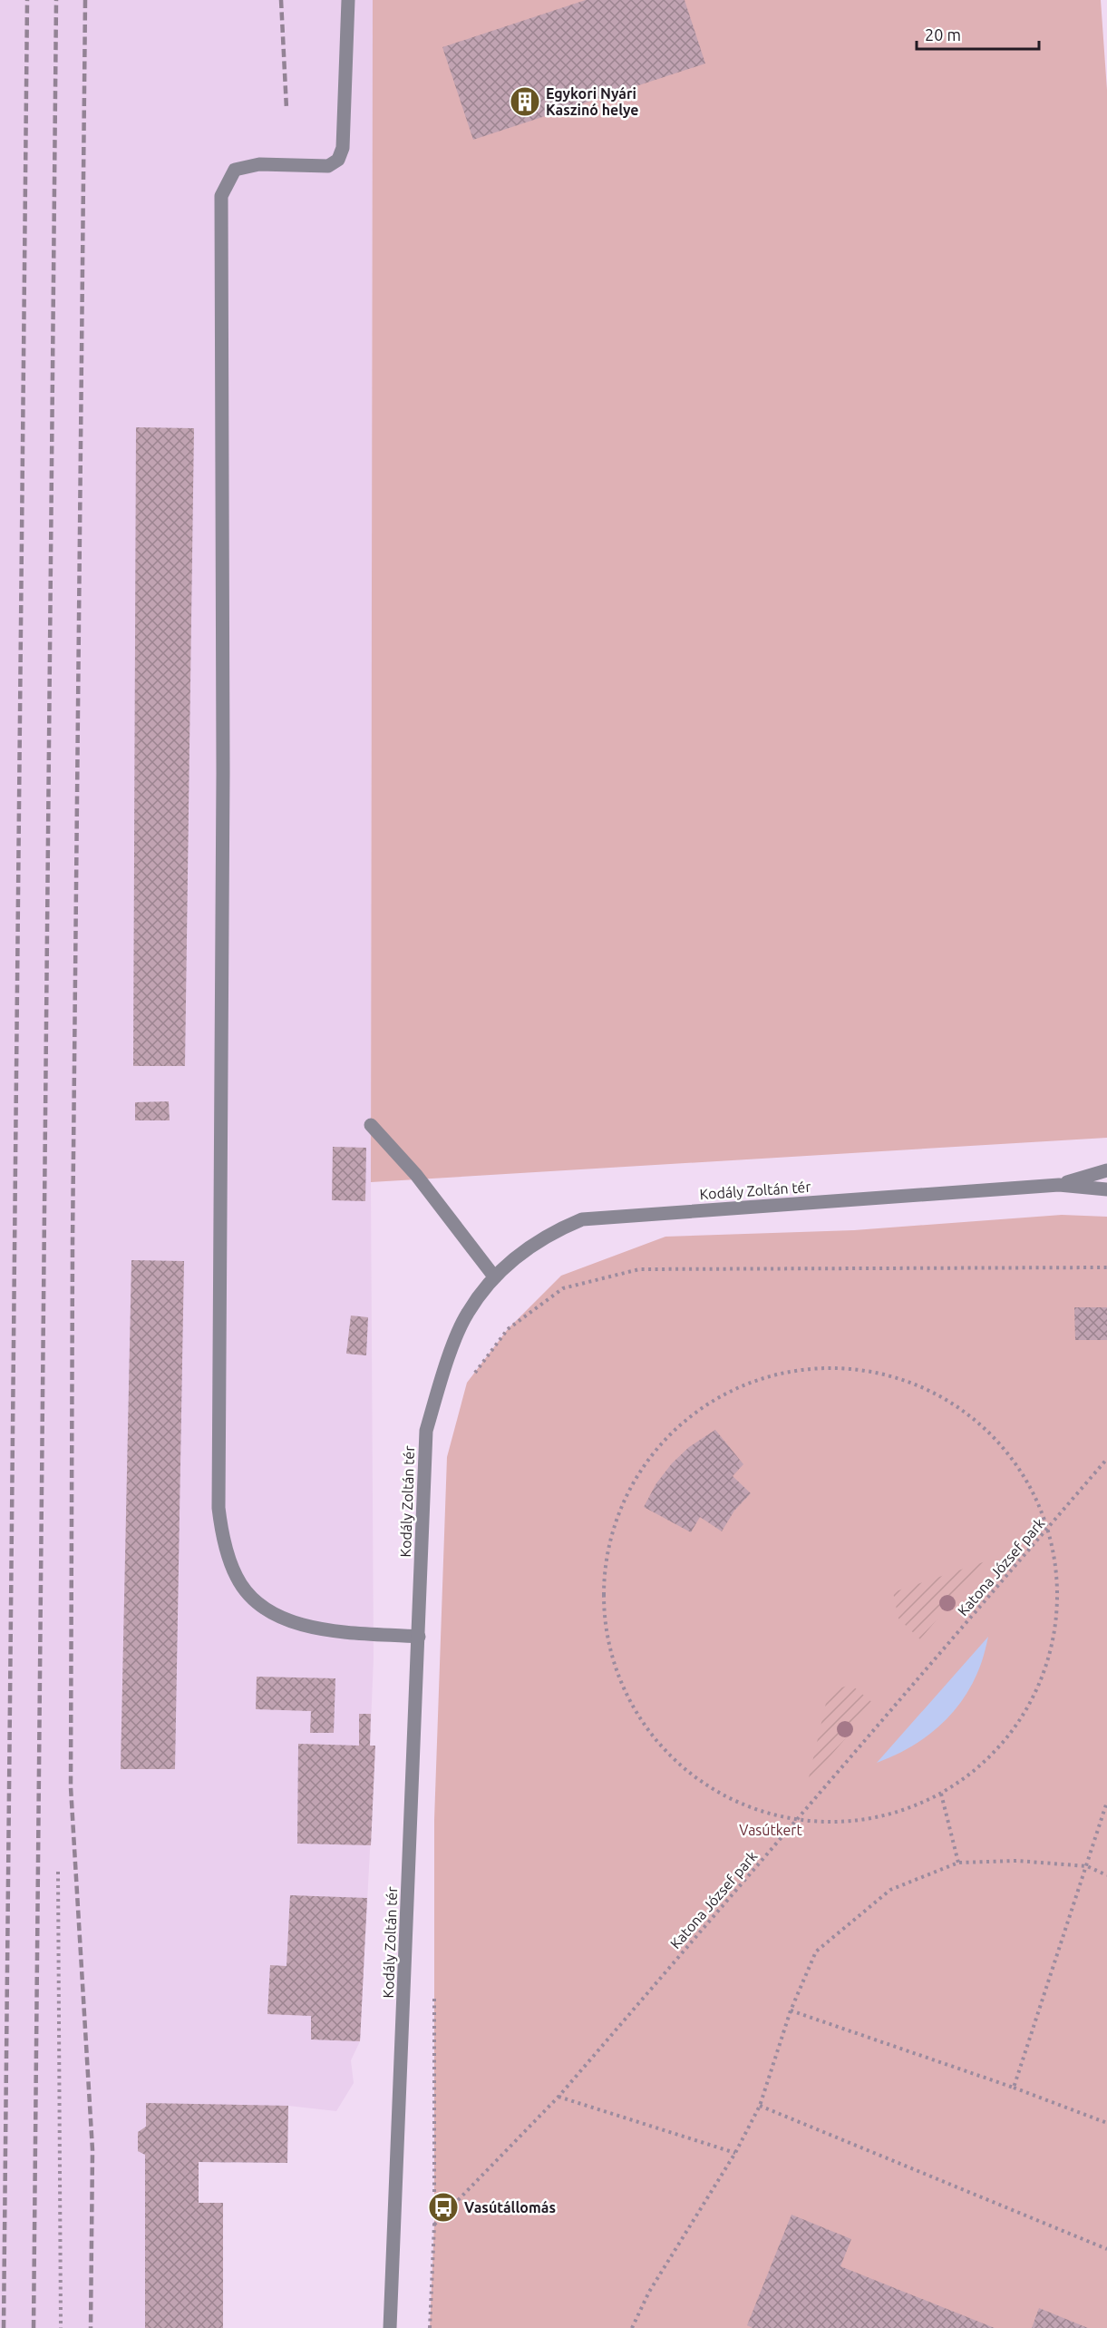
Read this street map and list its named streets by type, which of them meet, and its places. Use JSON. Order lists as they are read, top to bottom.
{
  "streets": {
    "street": ["Kodály Zoltán tér"],
    "path": ["Katona József park"]
  },
  "parks": ["Vasútkert"],
  "places": {
    "building": ["Egykori Nyári Kaszinó helye"],
    "bus stop": ["Vasútállomás"]
  },
  "scale_bar": "20 m"
}
